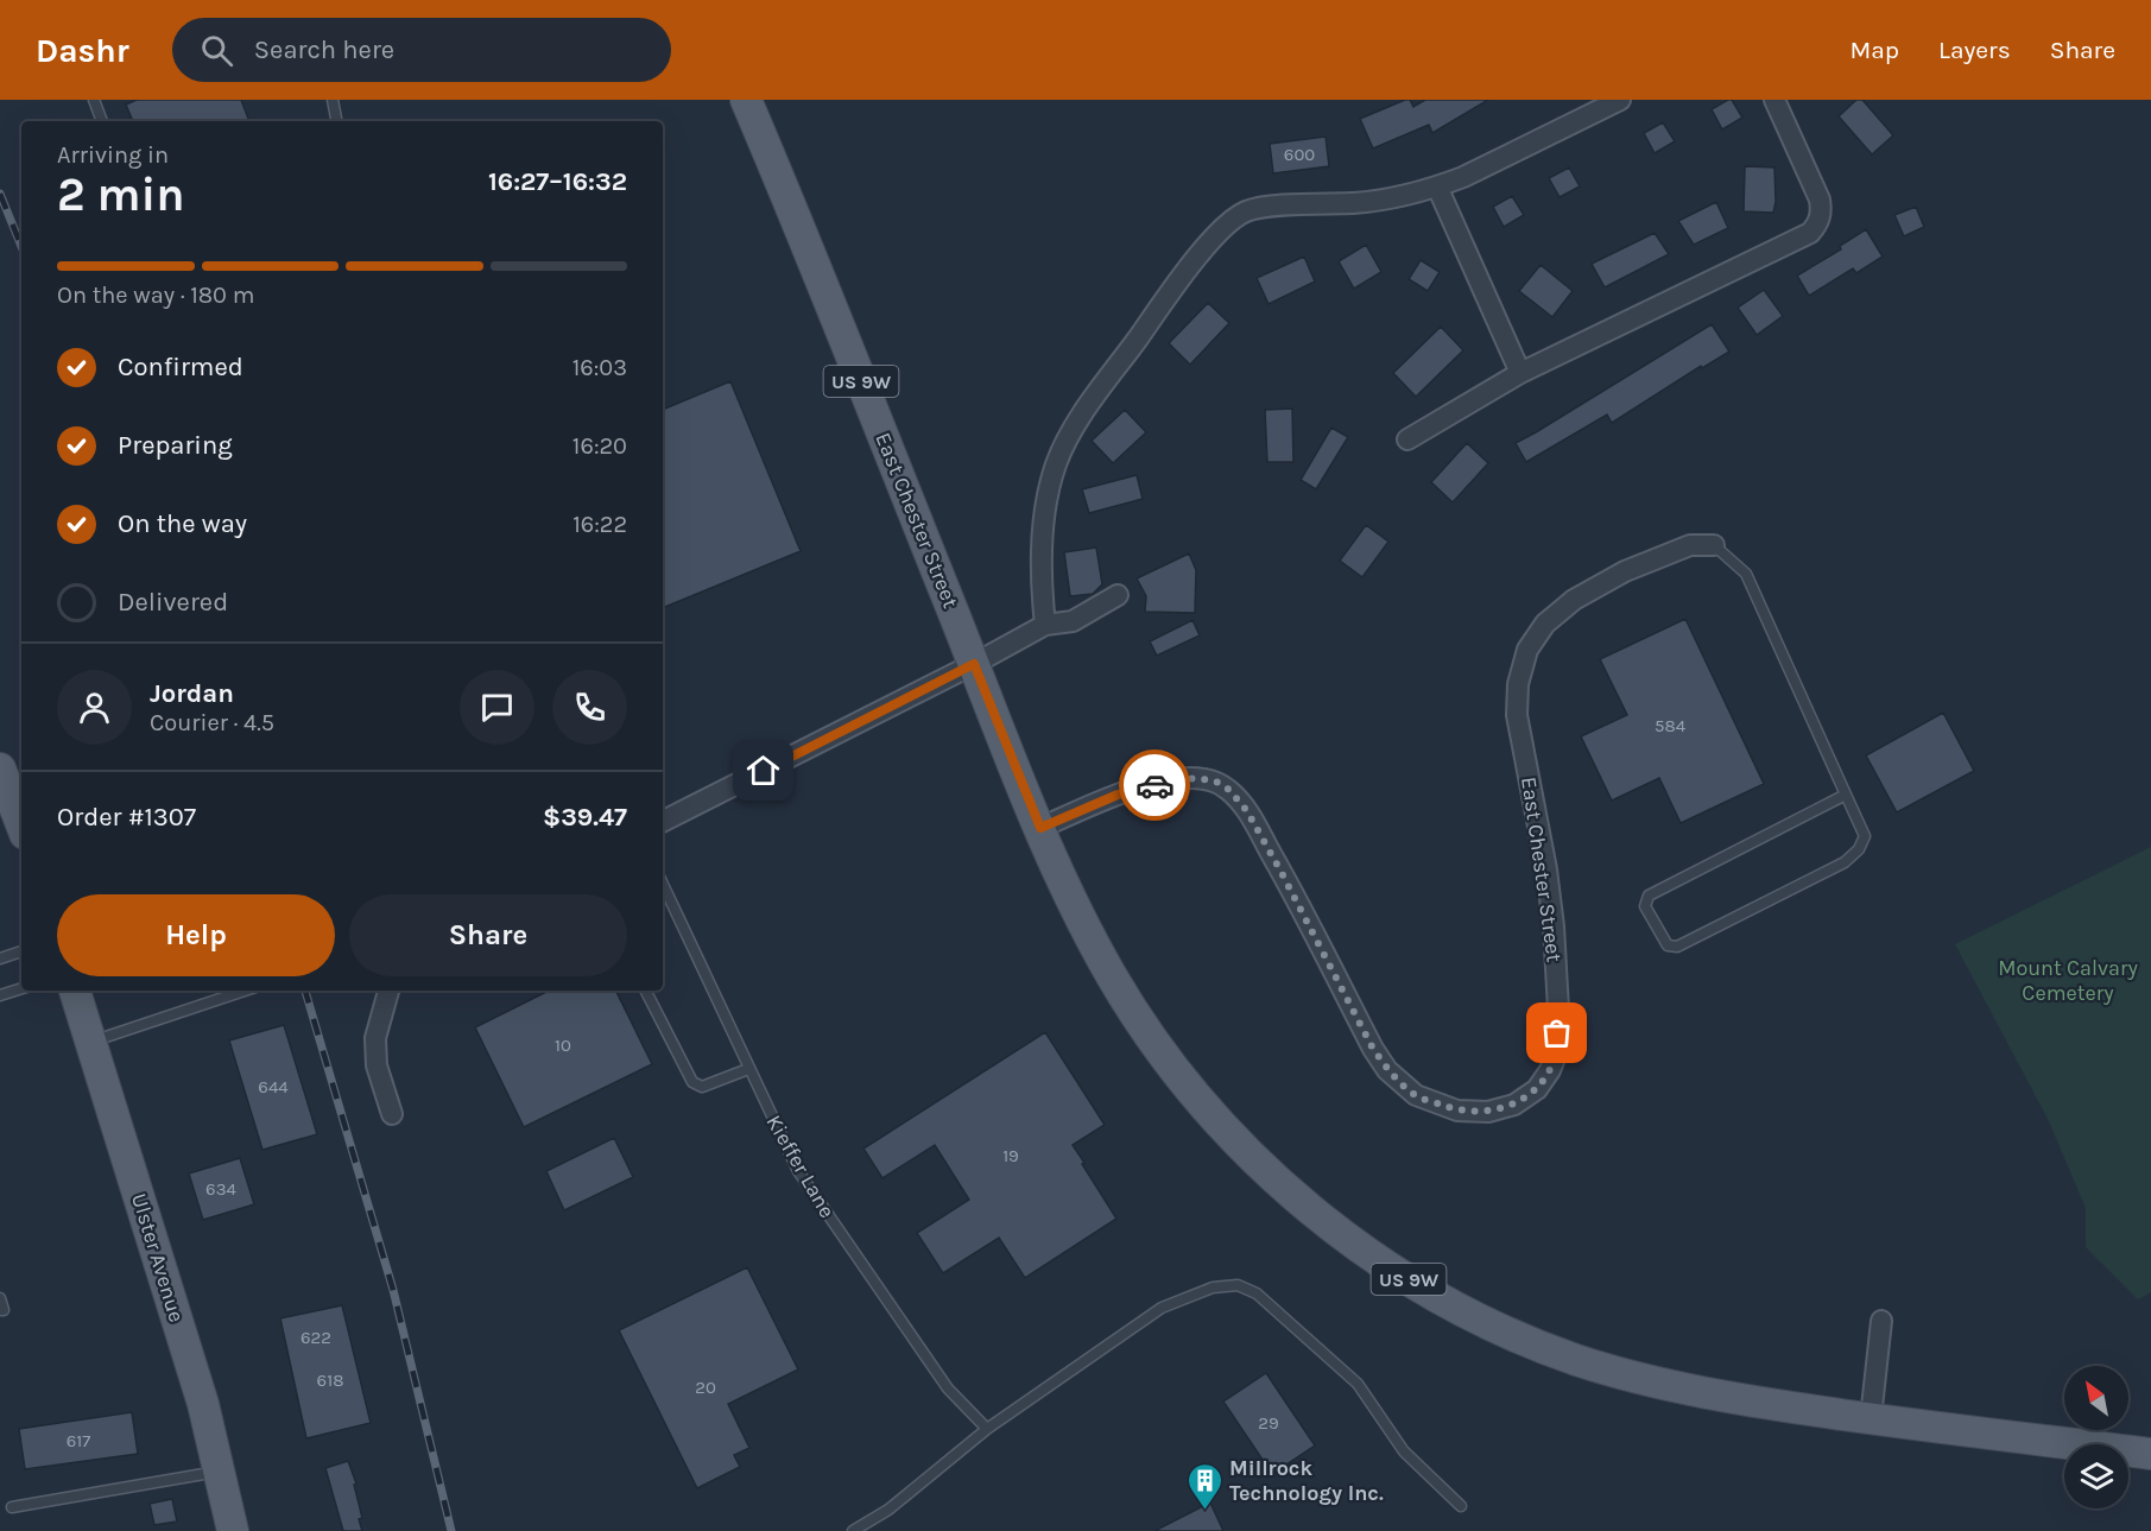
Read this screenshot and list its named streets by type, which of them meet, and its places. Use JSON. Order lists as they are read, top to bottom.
{
  "streets": {
    "main road": ["US 9W", "East Chester Street", "Ulster Avenue"],
    "lane": ["Kieffer Lane"]
  },
  "crossings": [
    ["US 9W", "East Chester Street"]
  ],
  "parks": ["Mount Calvary Cemetery"],
  "places": {
    "building": ["Millrock Technology Inc."]
  },
  "house_numbers": [
    "600",
    "584",
    "10",
    "644",
    "19",
    "634",
    "622",
    "618",
    "20",
    "29",
    "617"
  ],
  "north": "top left",
  "page": {
    "header": "Dashr",
    "search": "Search here",
    "nav": ["Map", "Layers", "Share"],
    "heading": ["2 min", "Arriving in", "16:27–16:32"],
    "panel": [
      "Jordan",
      "Courier · 4.5",
      "Order #1307",
      "$39.47"
    ],
    "bar": "On the way · 180 m",
    "list": [
      ["Confirmed", "16:03"],
      ["Preparing", "16:20"],
      ["On the way", "16:22"],
      "Delivered"
    ],
    "buttons": ["Help", "Share"]
  }
}
